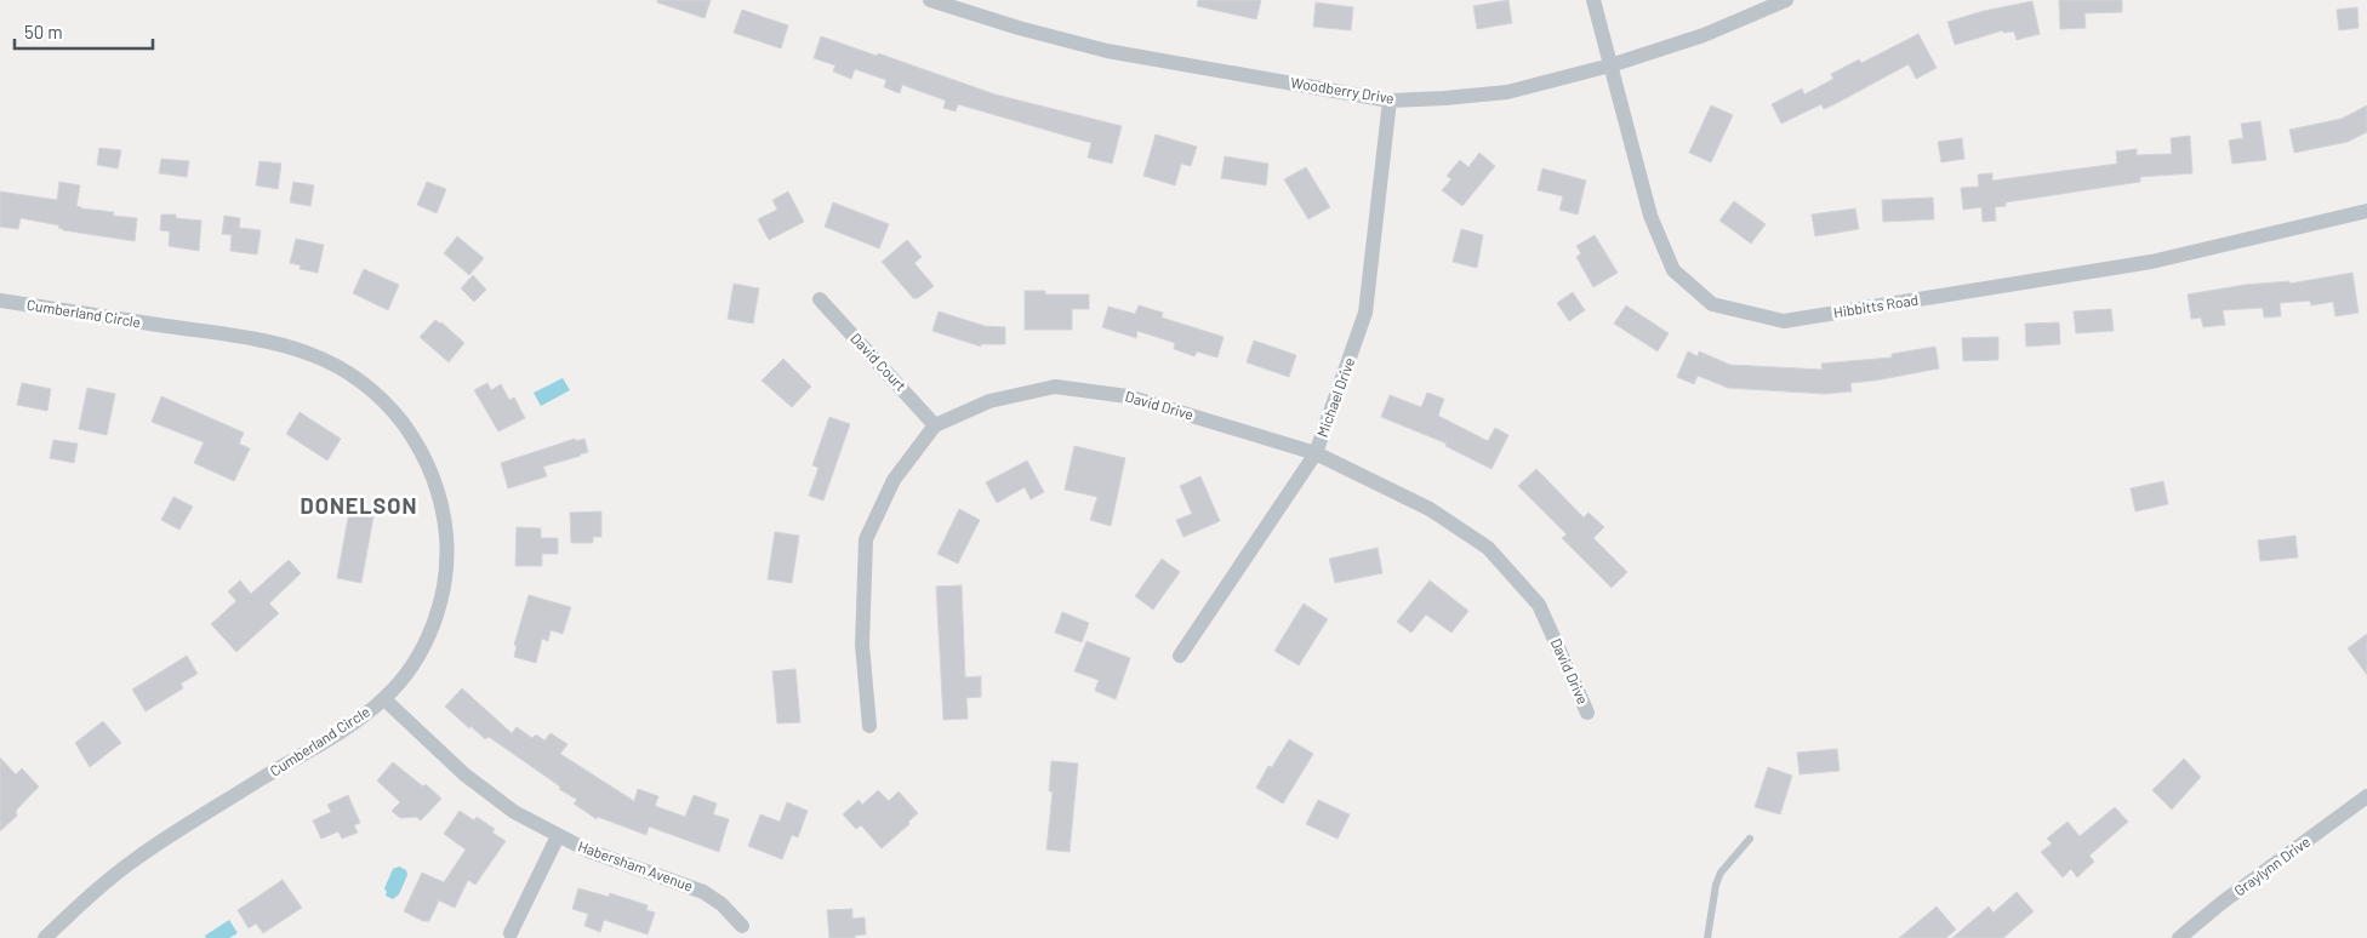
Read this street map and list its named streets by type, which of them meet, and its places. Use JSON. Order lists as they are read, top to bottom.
{
  "streets": {
    "street": [
      "Woodberry Drive",
      "Hibbitts Road",
      "Cumberland Circle",
      "David Court",
      "Michael Drive",
      "David Drive",
      "Habersham Avenue",
      "Graylynn Drive"
    ]
  },
  "crossings": [
    ["Woodberry Drive", "Hibbitts Road"],
    ["Woodberry Drive", "Michael Drive"],
    ["Cumberland Circle", "Habersham Avenue"],
    ["David Court", "David Drive"],
    ["Michael Drive", "David Drive"]
  ],
  "districts": ["DONELSON"],
  "scale_bar": "50 m"
}
